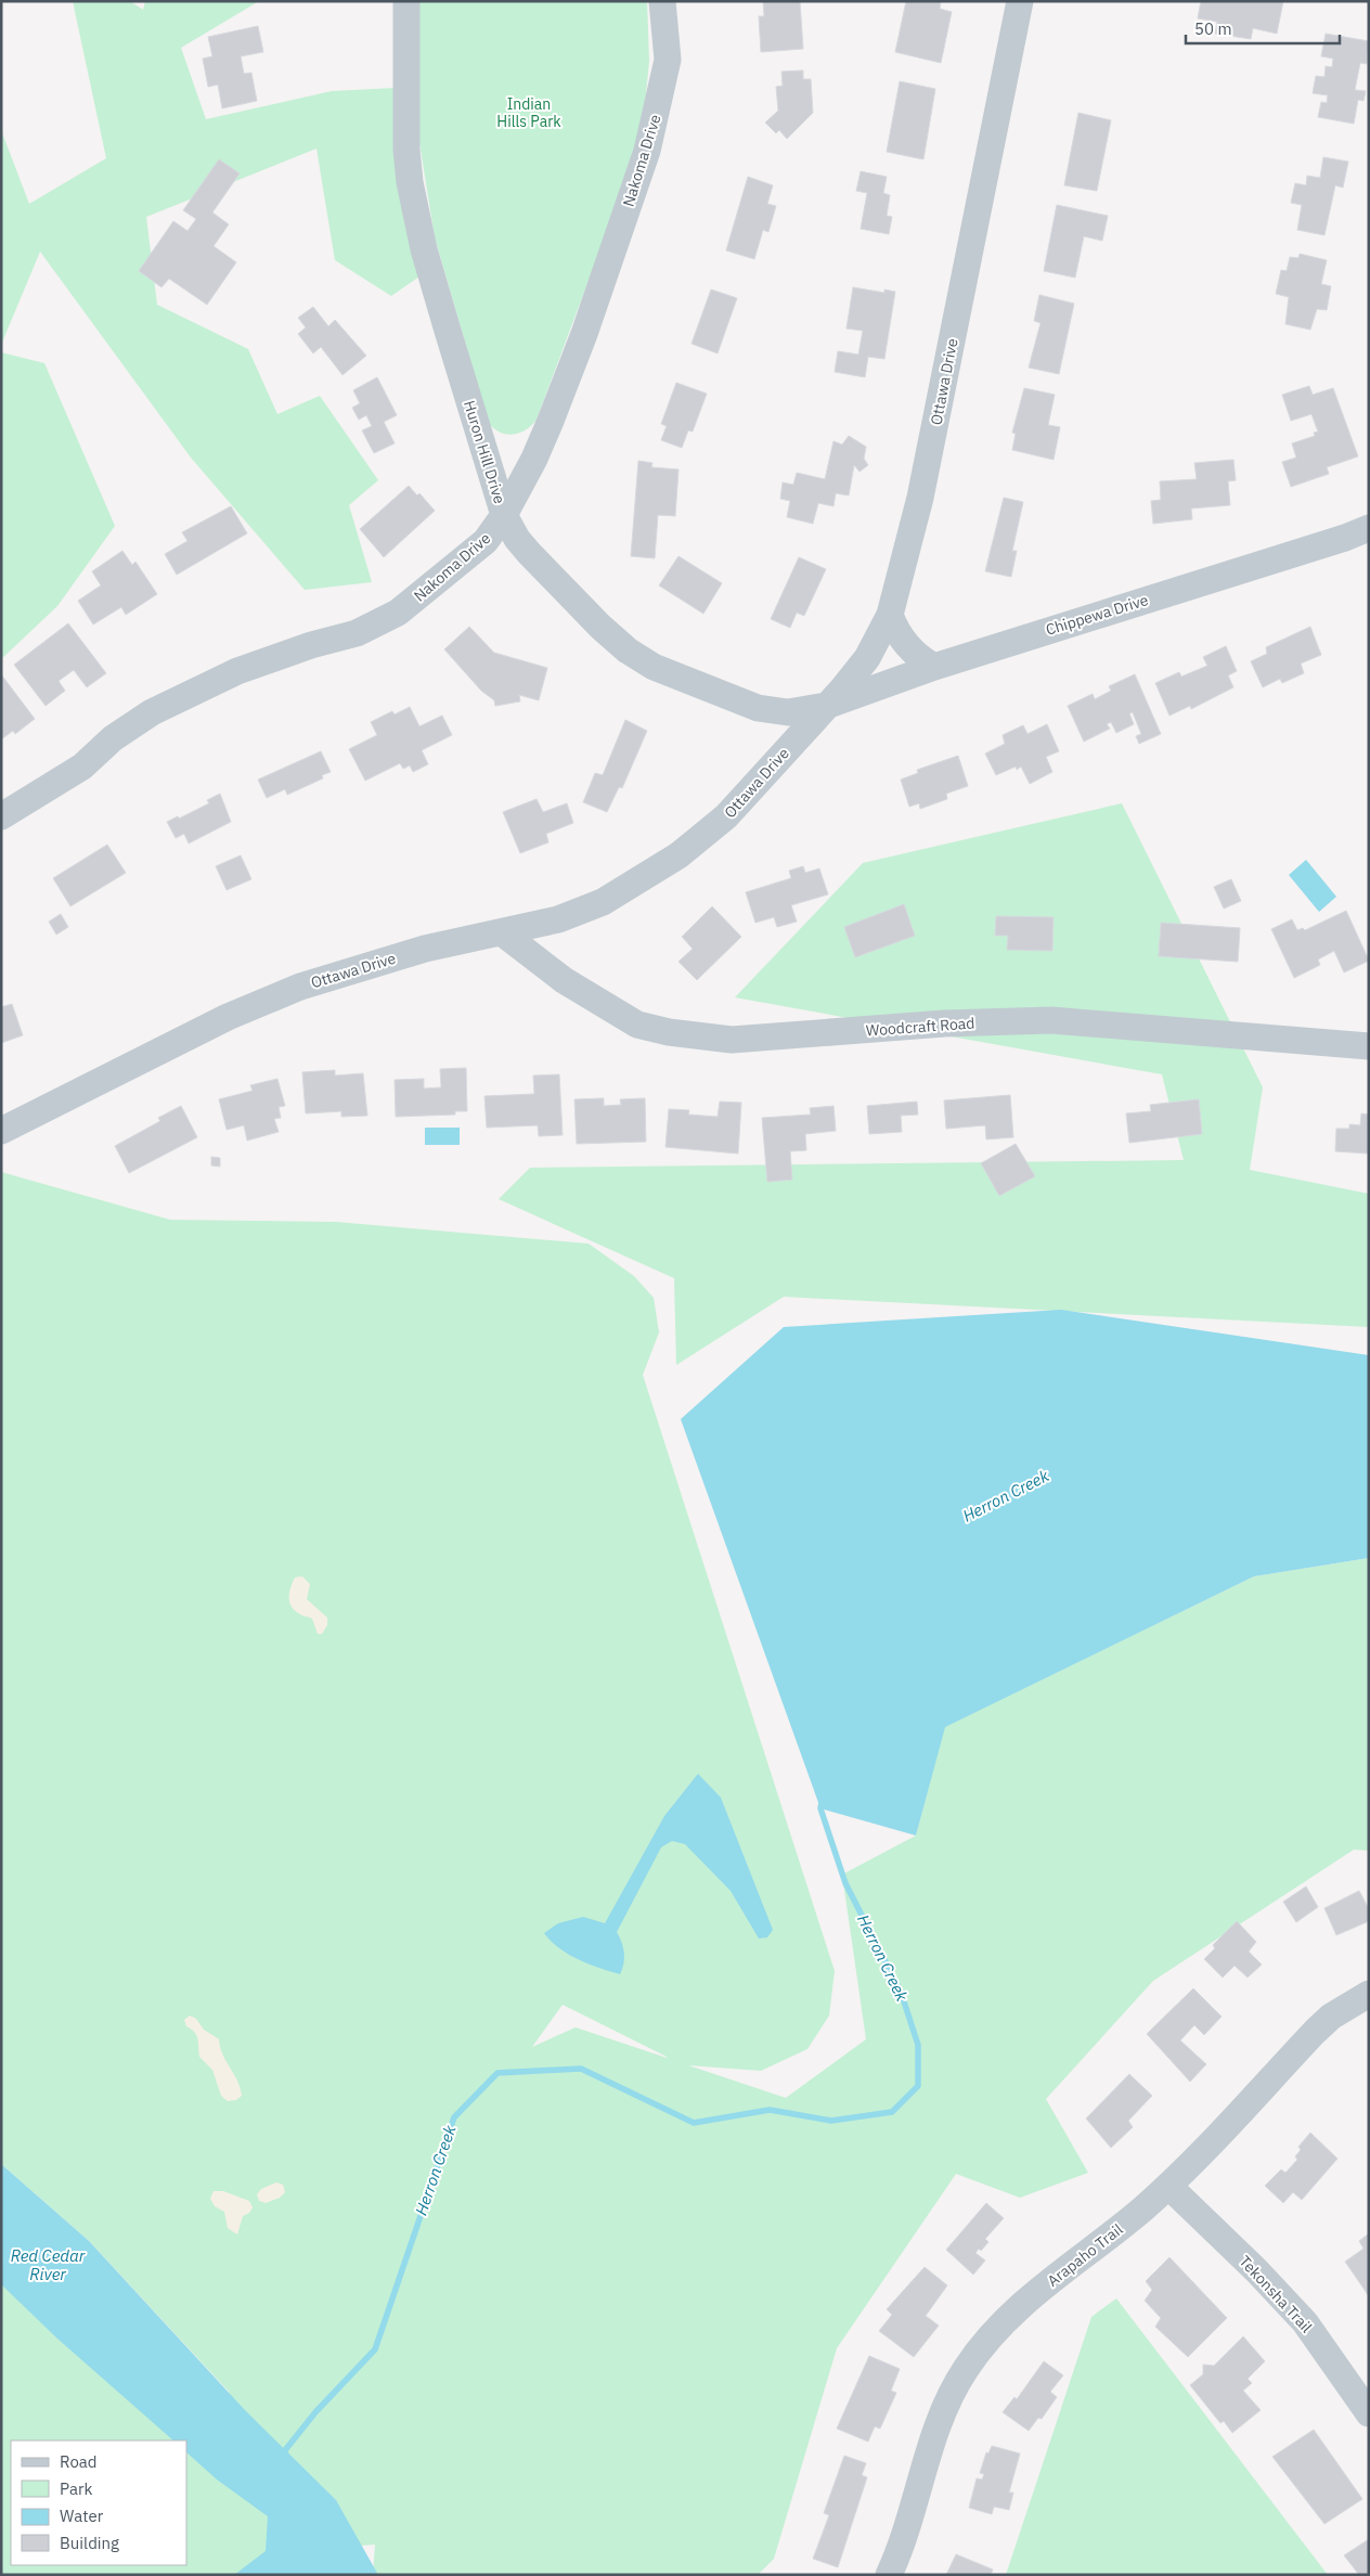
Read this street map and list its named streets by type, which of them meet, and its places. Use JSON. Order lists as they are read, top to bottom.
{
  "streets": {
    "street": [
      "Nakoma Drive",
      "Ottawa Drive",
      "Huron Hill Drive",
      "Chippewa Drive",
      "Woodcraft Road",
      "Arapaho Trail",
      "Tekonsha Trail"
    ]
  },
  "crossings": [
    ["Nakoma Drive", "Huron Hill Drive"],
    ["Ottawa Drive", "Huron Hill Drive"],
    ["Ottawa Drive", "Chippewa Drive"],
    ["Ottawa Drive", "Woodcraft Road"],
    ["Huron Hill Drive", "Chippewa Drive"],
    ["Arapaho Trail", "Tekonsha Trail"]
  ],
  "water": ["Herron Creek", "Red Cedar River"],
  "parks": ["Indian Hills Park"],
  "legend": [
    "Road",
    "Park",
    "Water",
    "Building"
  ],
  "scale_bar": "50 m"
}
